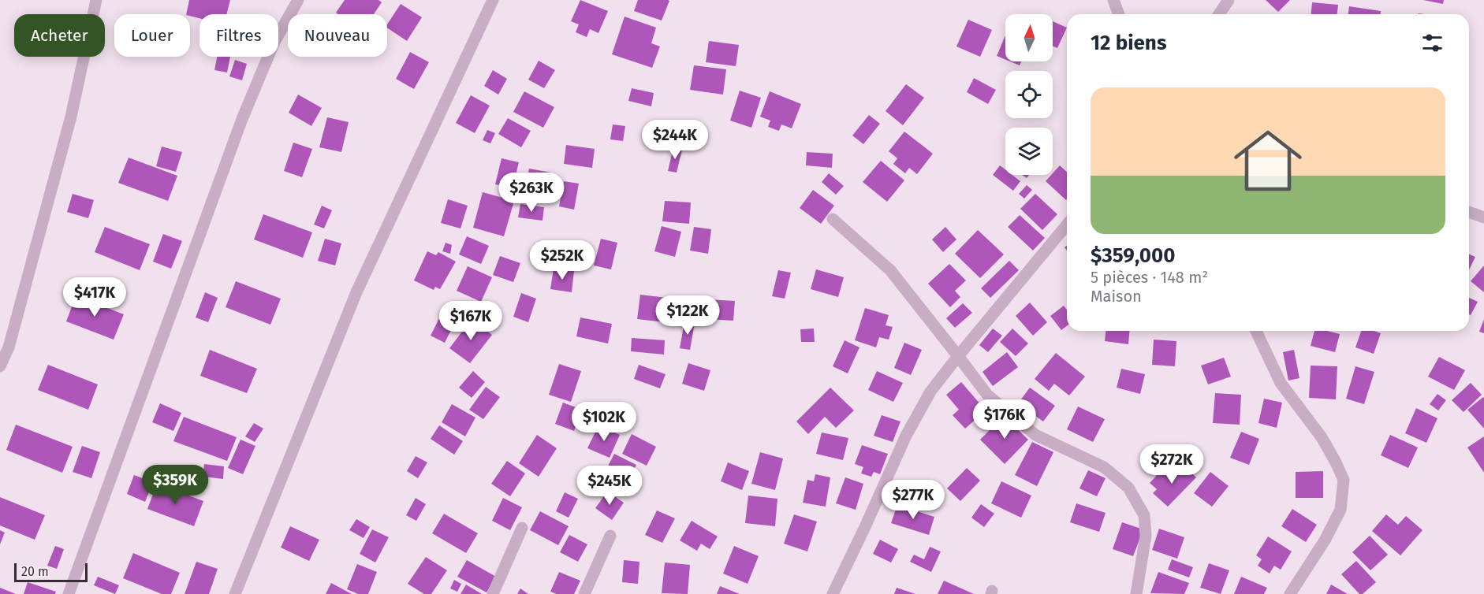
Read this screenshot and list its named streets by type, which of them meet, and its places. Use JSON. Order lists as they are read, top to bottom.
{
  "scale_bar": "20 m",
  "north": "top",
  "page": {
    "chip": [
      "Acheter",
      "Louer",
      "Filtres",
      "Nouveau"
    ],
    "heading": "12 biens",
    "list": [
      {
        "name": "$359,000",
        "note": "5 pièces · 148 m² · Maison"
      }
    ],
    "price": [
      "$244K",
      "$263K",
      "$252K",
      "$417K",
      "$122K",
      "$167K",
      "$176K",
      "$102K",
      "$272K",
      "$359K",
      "$245K",
      "$277K"
    ],
    "scale": "20 m"
  }
}
